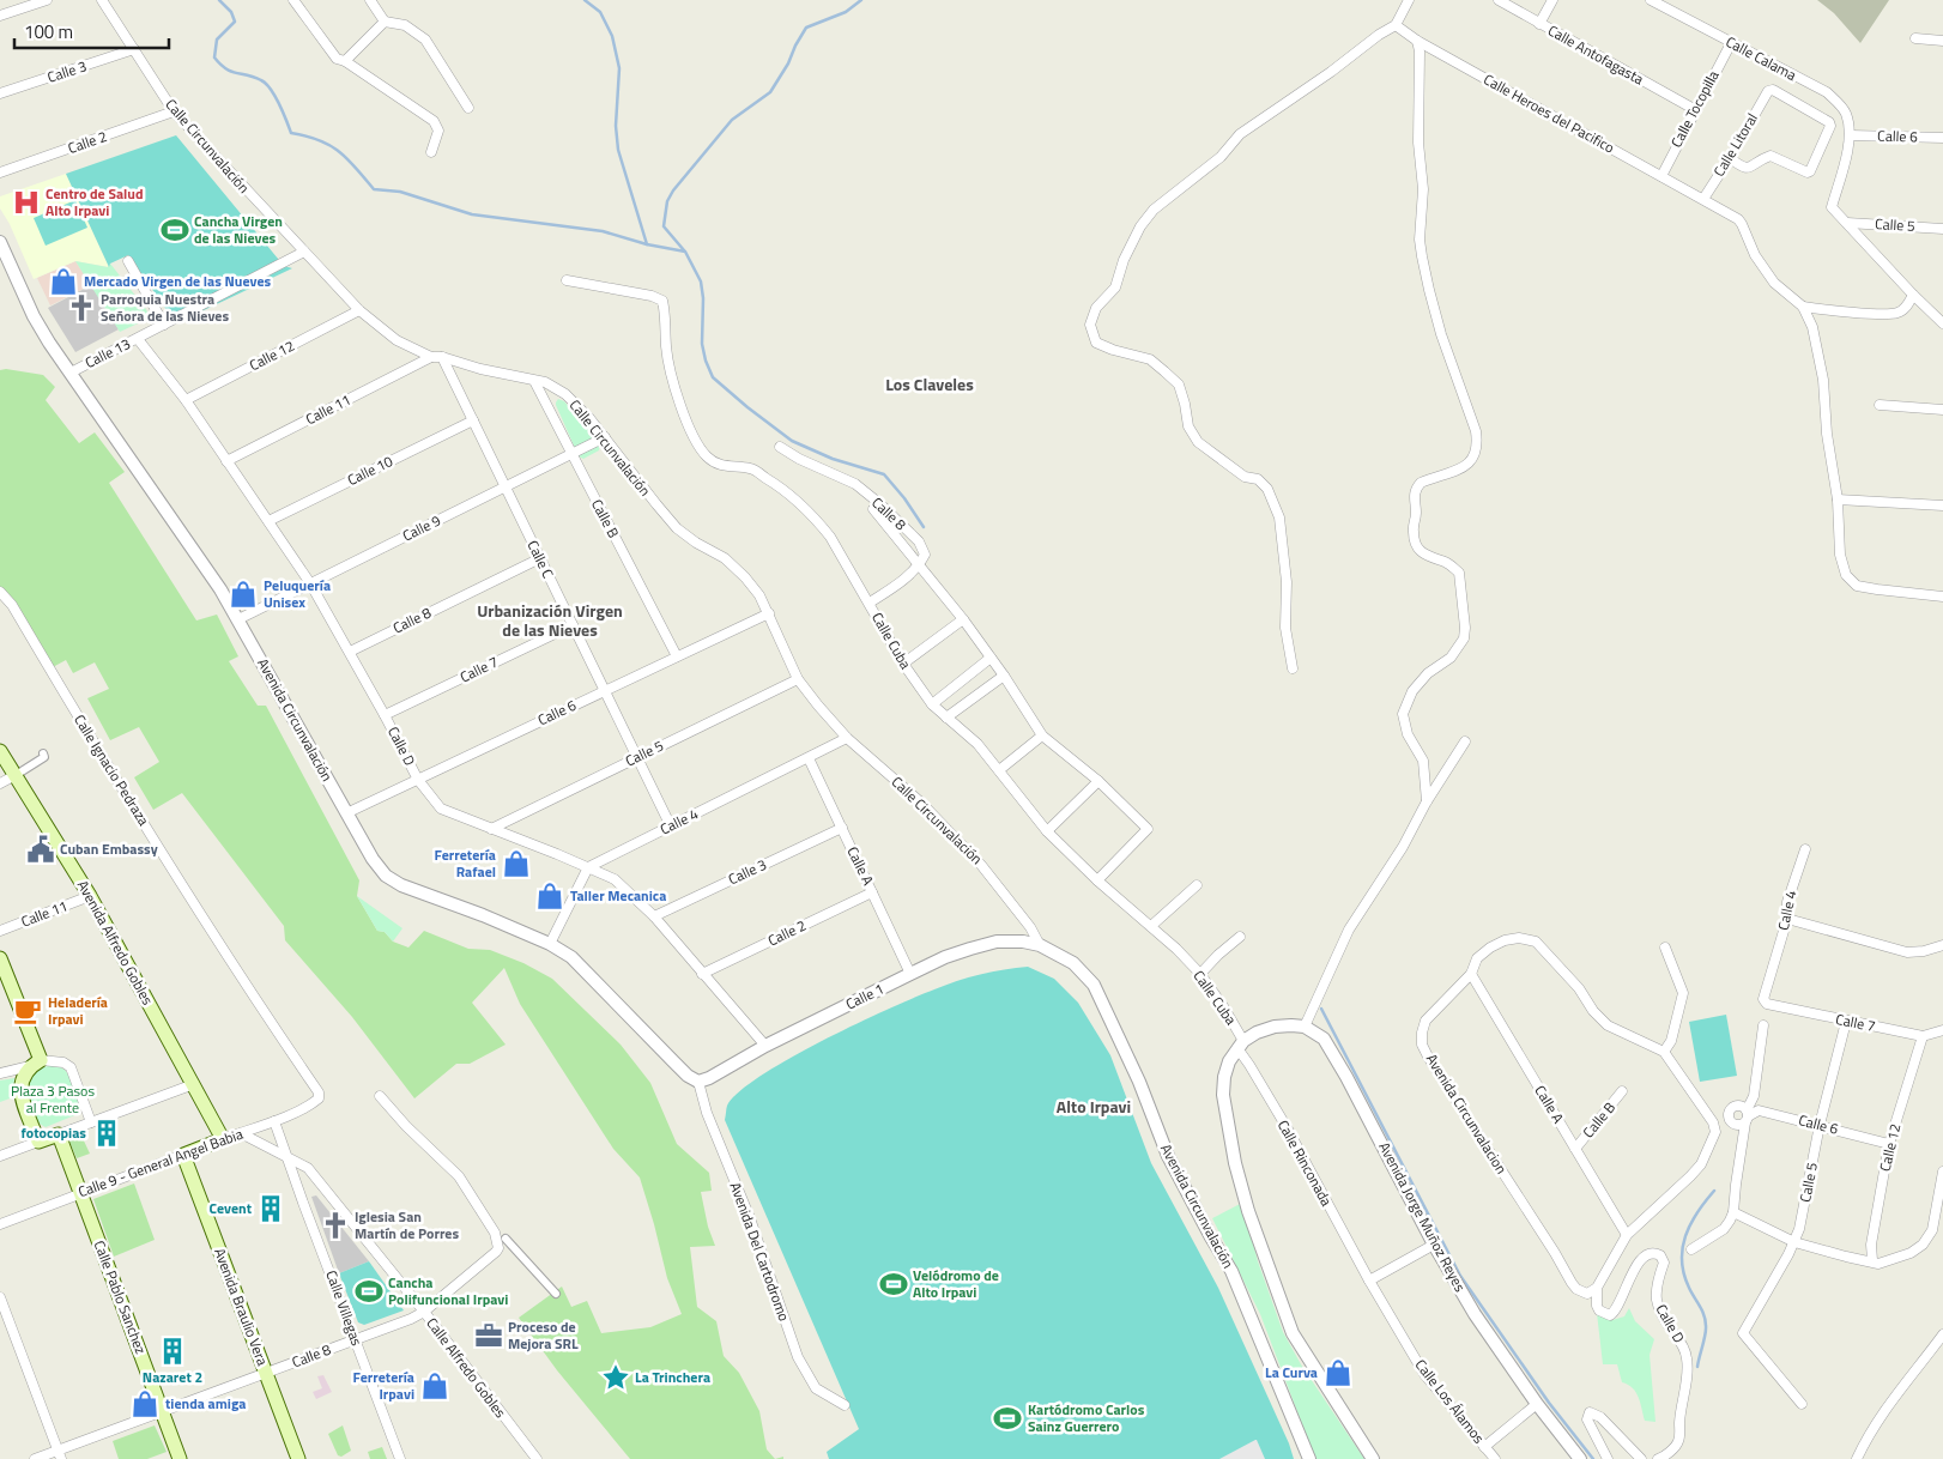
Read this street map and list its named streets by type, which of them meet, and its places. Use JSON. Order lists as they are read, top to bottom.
{
  "streets": {
    "main road": [
      "Avenida Alfredo Gobles",
      "Calle 9 - General Angel Babia",
      "Calle Pablo Sanchez",
      "Avenida Braulio Vera"
    ],
    "street": [
      "Calle Antofagasta",
      "Calle Calama",
      "Calle 3",
      "Calle Tocopilla",
      "Calle Heroes del Pacifico",
      "Calle 6",
      "Calle 2",
      "Calle Litoral",
      "Calle Circunvalación",
      "Calle 5",
      "Calle 13",
      "Calle 12",
      "Calle 11",
      "Calle 10",
      "Calle 8",
      "Calle B",
      "Calle 9",
      "Calle C",
      "Calle Cuba",
      "Calle 7",
      "Avenida Circunvalación",
      "Calle D",
      "Calle Ignacio Pedraza",
      "Calle 4",
      "Calle A",
      "Calle 1",
      "Avenida Circunvalacion",
      "Calle Rinconada",
      "Avenida Jorge Muñoz Reyes",
      "Avenida Del Cartodromo",
      "Calle Villegas",
      "Calle Alfredo Gobles",
      "Calle Los Álamos"
    ]
  },
  "crossings": [
    ["Calle Antofagasta", "Calle Tocopilla"],
    ["Calle Calama", "Calle Tocopilla"],
    ["Calle Calama", "Calle 6"],
    ["Calle 3", "Calle Circunvalación"],
    ["Calle 3", "Calle D"],
    ["Calle 3", "Calle A"],
    ["Calle Tocopilla", "Calle Heroes del Pacifico"],
    ["Calle Heroes del Pacifico", "Calle Litoral"],
    ["Calle 6", "Calle Circunvalación"],
    ["Calle 6", "Calle 5"],
    ["Calle 6", "Calle 12"],
    ["Calle 6", "Calle B"],
    ["Calle 6", "Calle C"],
    ["Calle 6", "Avenida Circunvalación"],
    ["Calle 6", "Calle D"],
    ["Calle 2", "Calle Circunvalación"],
    ["Calle 2", "Calle D"],
    ["Calle 2", "Calle A"],
    ["Calle Circunvalación", "Calle 5"],
    ["Calle Circunvalación", "Calle 13"],
    ["Calle Circunvalación", "Calle 12"],
    ["Calle Circunvalación", "Calle 11"],
    ["Calle Circunvalación", "Calle B"],
    ["Calle Circunvalación", "Calle 9"],
    ["Calle Circunvalación", "Calle C"],
    ["Calle Circunvalación", "Avenida Circunvalación"],
    ["Calle Circunvalación", "Calle 4"],
    ["Calle Circunvalación", "Calle 1"],
    ["Calle 5", "Calle C"],
    ["Calle 5", "Calle 7"],
    ["Calle 5", "Calle D"],
    ["Calle 13", "Avenida Circunvalación"],
    ["Calle 13", "Calle D"],
    ["Calle 12", "Calle 7"],
    ["Calle 12", "Calle D"],
    ["Calle 11", "Calle D"],
    ["Calle 11", "Avenida Alfredo Gobles"],
    ["Calle 10", "Calle C"],
    ["Calle 10", "Calle D"],
    ["Calle 8", "Calle C"],
    ["Calle 8", "Calle D"],
    ["Calle 8", "Calle Pablo Sanchez"],
    ["Calle 8", "Avenida Braulio Vera"],
    ["Calle 8", "Calle Villegas"],
    ["Calle 8", "Calle Alfredo Gobles"],
    ["Calle B", "Calle 9"],
    ["Calle B", "Calle A"],
    ["Calle 9", "Calle C"],
    ["Calle 9", "Avenida Circunvalación"],
    ["Calle 9", "Calle D"],
    ["Calle C", "Calle 7"],
    ["Calle C", "Calle 4"],
    ["Calle Cuba", "Calle Rinconada"],
    ["Calle 7", "Calle D"],
    ["Calle 7", "Calle 4"],
    ["Avenida Circunvalación", "Calle 1"],
    ["Avenida Circunvalación", "Avenida Del Cartodromo"],
    ["Calle D", "Calle 4"],
    ["Calle D", "Calle 1"],
    ["Calle D", "Avenida Circunvalacion"],
    ["Calle Ignacio Pedraza", "Calle 9 - General Angel Babia"],
    ["Calle 4", "Calle A"],
    ["Calle A", "Calle 1"],
    ["Calle A", "Avenida Circunvalacion"],
    ["Avenida Alfredo Gobles", "Calle 9 - General Angel Babia"],
    ["Calle 1", "Avenida Del Cartodromo"],
    ["Calle 9 - General Angel Babia", "Calle Pablo Sanchez"],
    ["Calle 9 - General Angel Babia", "Avenida Braulio Vera"],
    ["Calle 9 - General Angel Babia", "Calle Villegas"],
    ["Calle 9 - General Angel Babia", "Calle Alfredo Gobles"],
    ["Calle Rinconada", "Calle Los Álamos"],
    ["Calle Villegas", "Calle Alfredo Gobles"]
  ],
  "districts": ["Los Claveles", "Urbanización Virgen de las Nieves", "Alto Irpavi"],
  "parks": ["Plaza 3 Pasos al Frente"],
  "places": {
    "hospital": ["Centro de Salud Alto Irpavi"],
    "sports": [
      "Cancha Virgen de las Nieves",
      "Velódromo de Alto Irpavi",
      "Cancha Polifuncional Irpavi",
      "Kartódromo Carlos Sainz Guerrero"
    ],
    "shop": [
      "Mercado Virgen de las Nueves",
      "Peluquería Unisex",
      "Ferretería Rafael",
      "Taller Mecanica",
      "La Curva",
      "Ferretería Irpavi",
      "tienda amiga"
    ],
    "church": ["Parroquia Nuestra Señora de las Nieves", "Iglesia San Martín de Porres"],
    "public building": ["Cuban Embassy"],
    "cafe": ["Heladería Irpavi"],
    "building": ["fotocopias", "Cevent", "Nazaret 2"],
    "office": ["Proceso de Mejora SRL"],
    "place": ["La Trinchera"]
  },
  "scale_bar": "100 m"
}
